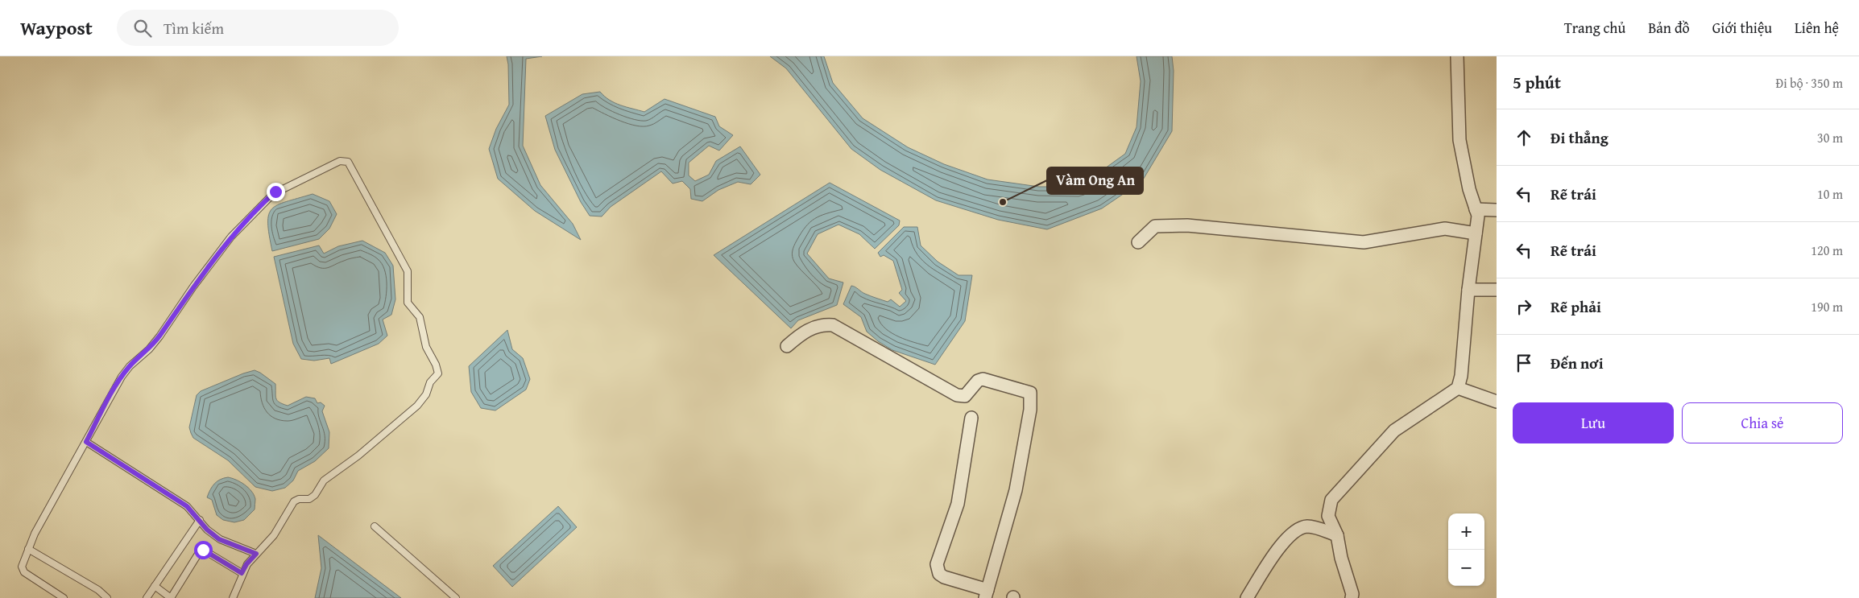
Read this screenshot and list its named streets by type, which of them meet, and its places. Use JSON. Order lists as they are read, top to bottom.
{
  "places": ["Vàm Ong An"],
  "page": {
    "header": "Waypost",
    "search": "Tìm kiếm",
    "nav": [
      "Trang chủ",
      "Bản đồ",
      "Giới thiệu",
      "Liên hệ"
    ],
    "heading": ["5 phút", "Đi bộ · 350 m"],
    "list": [
      ["Đi thẳng", "30 m"],
      ["Rẽ trái", "10 m"],
      ["Rẽ trái", "120 m"],
      ["Rẽ phải", "190 m"],
      "Đến nơi"
    ],
    "buttons": ["Lưu", "Chia sẻ"],
    "map_buttons": ["+", "−"]
  }
}
